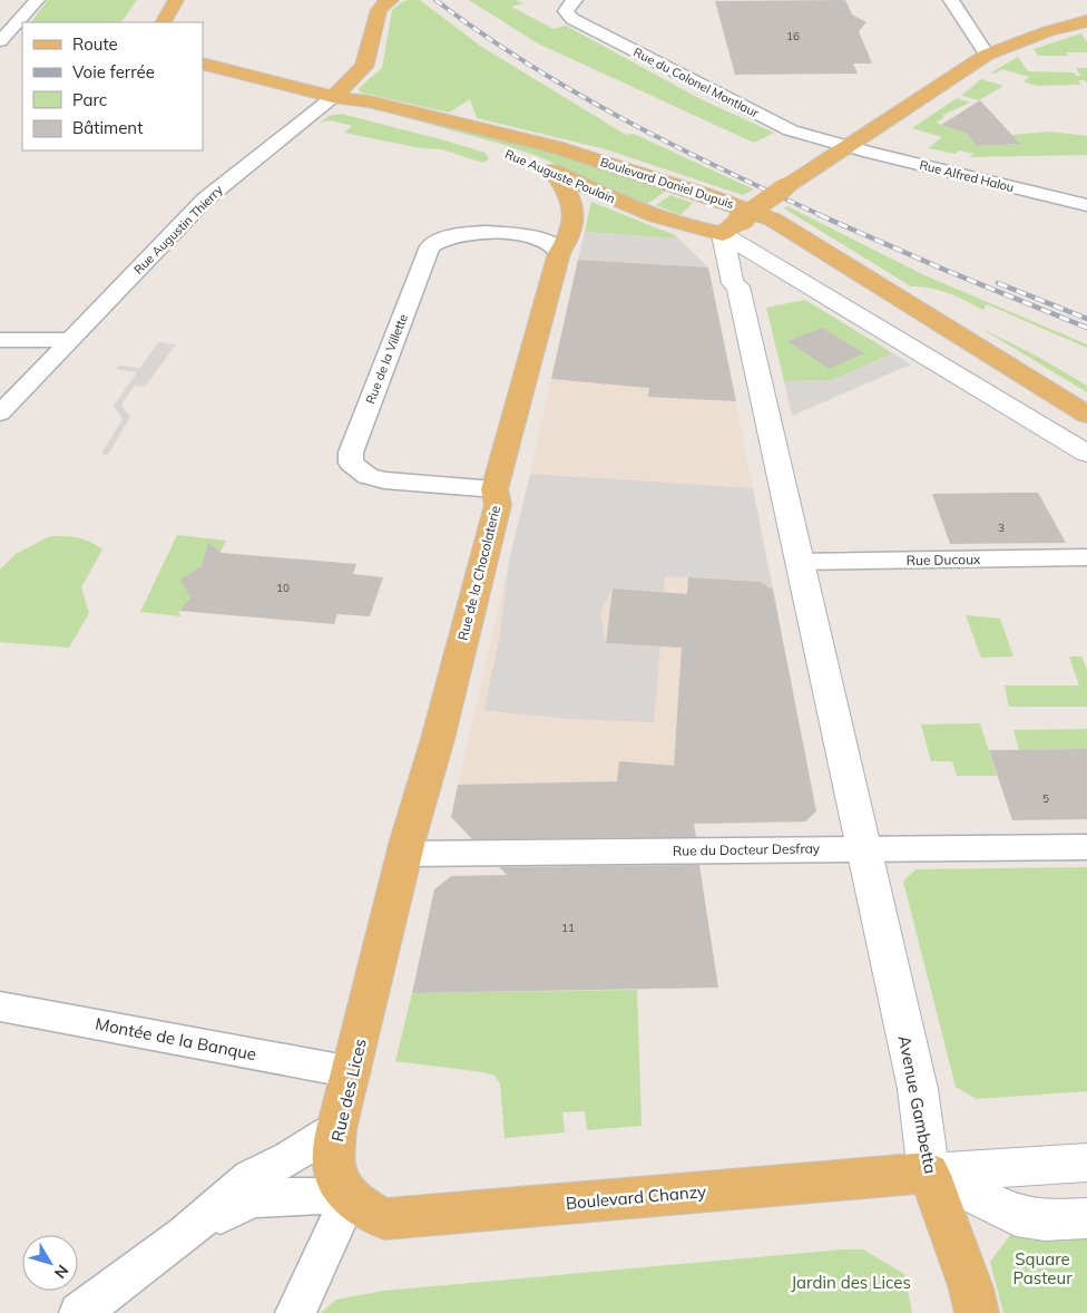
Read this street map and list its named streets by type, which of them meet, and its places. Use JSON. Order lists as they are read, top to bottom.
{
  "streets": {
    "main road": [
      "Rue Auguste Poulain",
      "Boulevard Daniel Dupuis",
      "Rue Augustin Thierry",
      "Rue de la Chocolaterie",
      "Rue des Lices",
      "Avenue Gambetta",
      "Boulevard Chanzy"
    ],
    "street": [
      "Rue du Colonel Montlaur",
      "Rue Alfred Halou",
      "Rue de la Villette",
      "Rue Ducoux",
      "Rue du Docteur Desfray",
      "Montée de la Banque"
    ]
  },
  "crossings": [
    ["Rue du Colonel Montlaur", "Rue Alfred Halou"],
    ["Rue Auguste Poulain", "Boulevard Daniel Dupuis"],
    ["Rue Auguste Poulain", "Rue Augustin Thierry"],
    ["Rue Auguste Poulain", "Rue de la Chocolaterie"],
    ["Rue Auguste Poulain", "Avenue Gambetta"],
    ["Boulevard Daniel Dupuis", "Rue Augustin Thierry"],
    ["Rue de la Villette", "Rue de la Chocolaterie"],
    ["Rue Ducoux", "Avenue Gambetta"],
    ["Rue de la Chocolaterie", "Rue du Docteur Desfray"],
    ["Rue de la Chocolaterie", "Rue des Lices"],
    ["Rue du Docteur Desfray", "Rue des Lices"],
    ["Rue du Docteur Desfray", "Avenue Gambetta"],
    ["Montée de la Banque", "Rue des Lices"],
    ["Rue des Lices", "Boulevard Chanzy"],
    ["Avenue Gambetta", "Boulevard Chanzy"]
  ],
  "parks": ["Square Pasteur", "Jardin des Lices"],
  "house_numbers": [
    "16",
    "3",
    "10",
    "5",
    "11"
  ],
  "legend": [
    "Route",
    "Voie ferrée",
    "Parc",
    "Bâtiment"
  ],
  "north": "bottom right"
}
